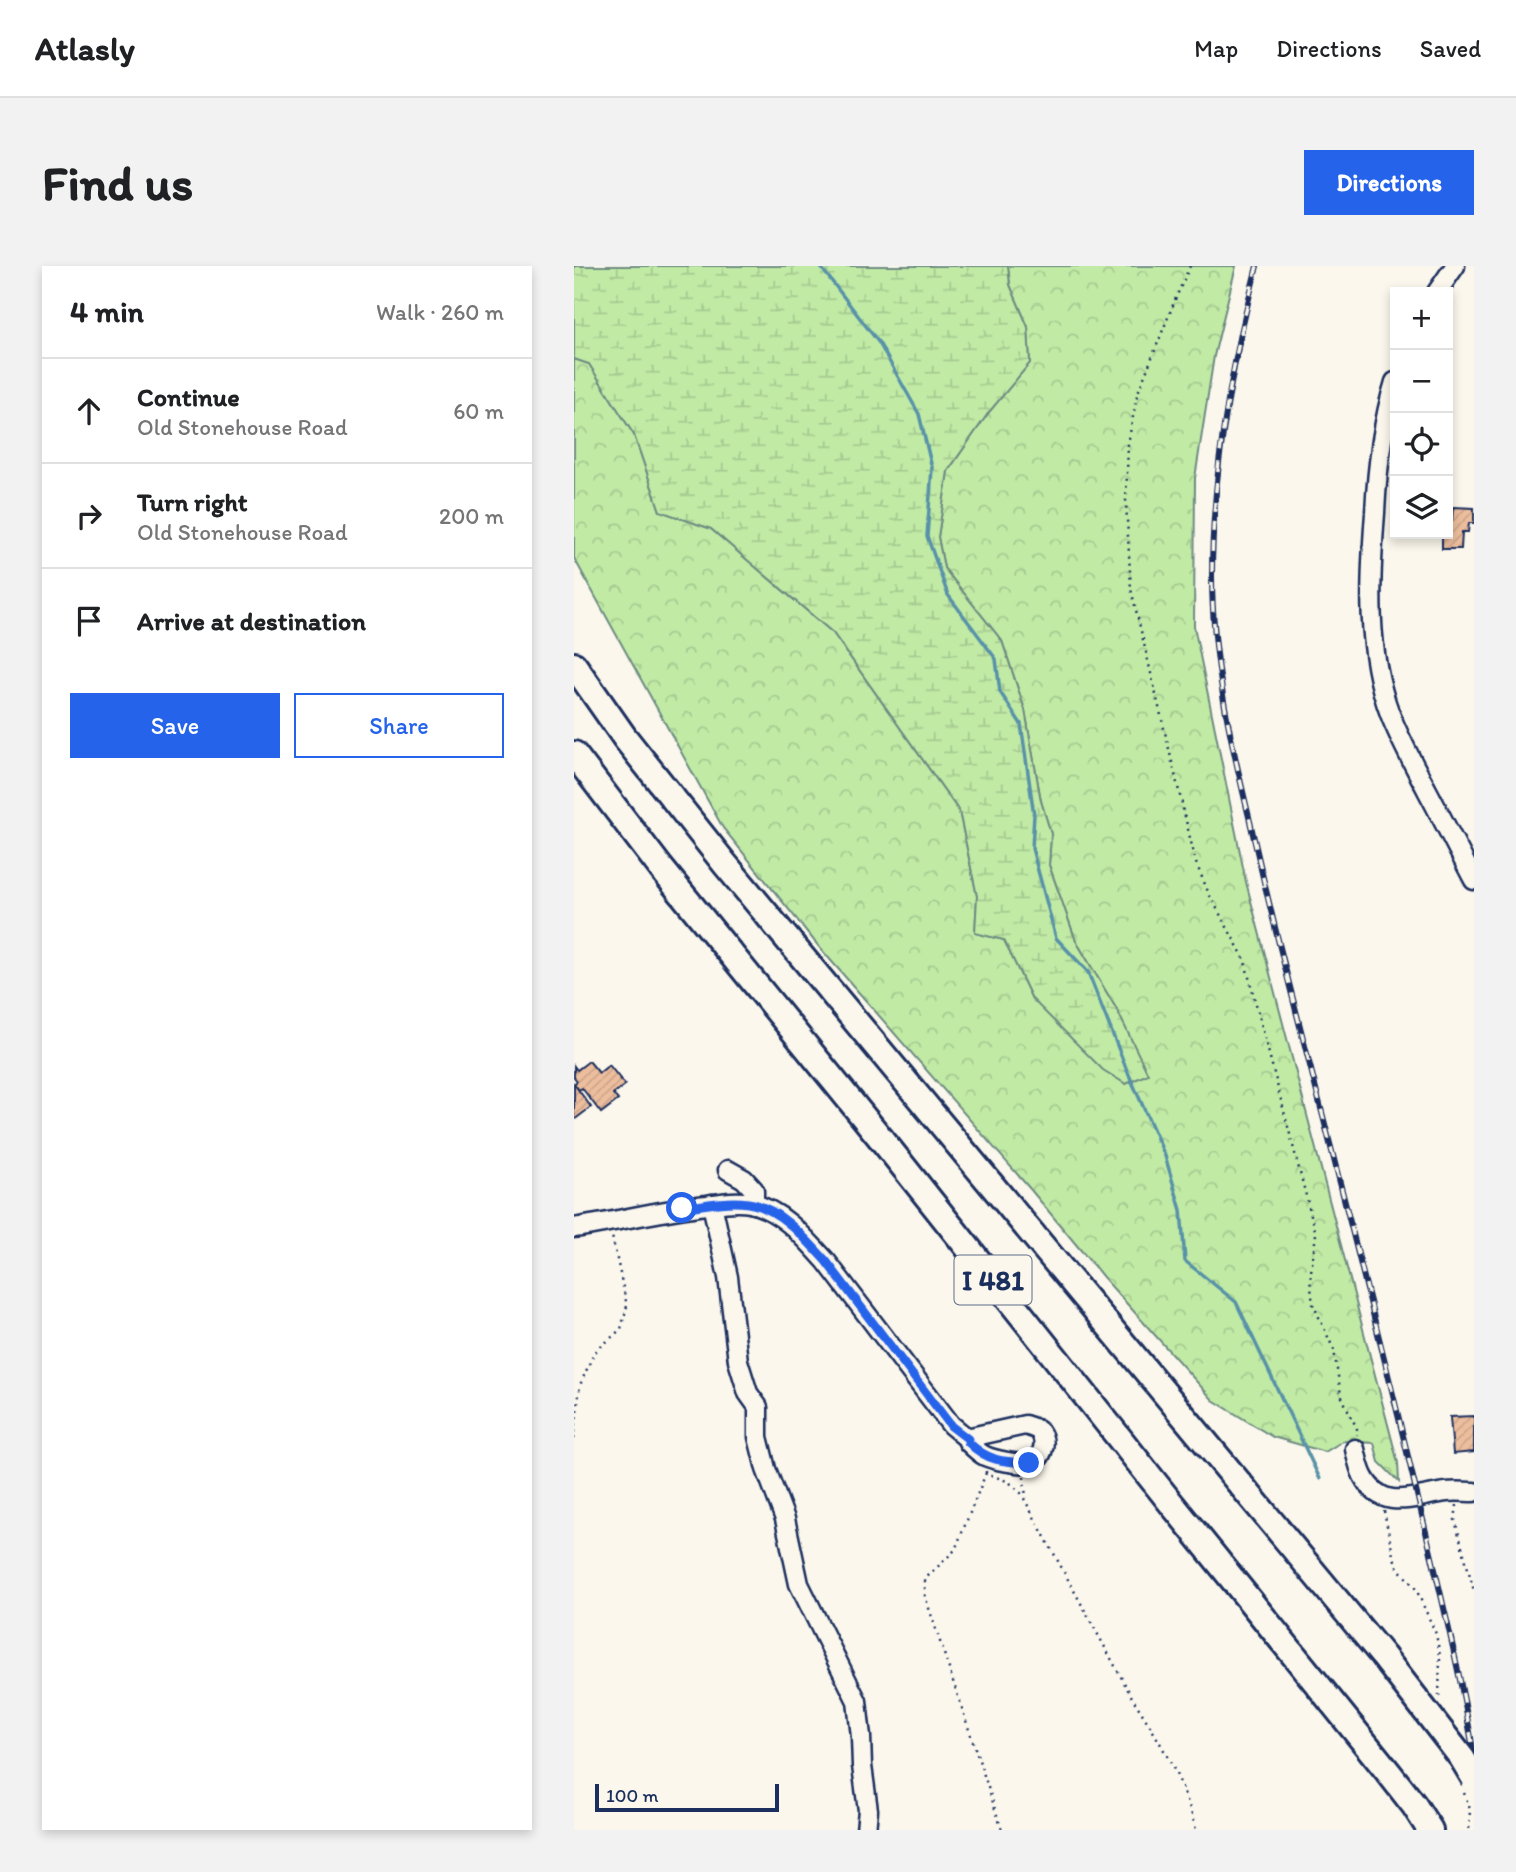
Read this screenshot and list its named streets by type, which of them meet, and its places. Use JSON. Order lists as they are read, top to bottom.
{
  "streets": {
    "highway": ["I 481"]
  },
  "scale_bar": "100 m",
  "page": {
    "header": "Atlasly",
    "nav": ["Map", "Directions", "Saved"],
    "buttons": [
      "Directions",
      ["Save", "Share"]
    ],
    "title": "Find us",
    "heading": ["4 min", "Walk · 260 m"],
    "map_buttons": ["+", "−"],
    "list": [
      ["Continue", "Old Stonehouse Road", "60 m"],
      ["Turn right", "Old Stonehouse Road", "200 m"],
      "Arrive at destination"
    ],
    "scale": "100 m"
  }
}
